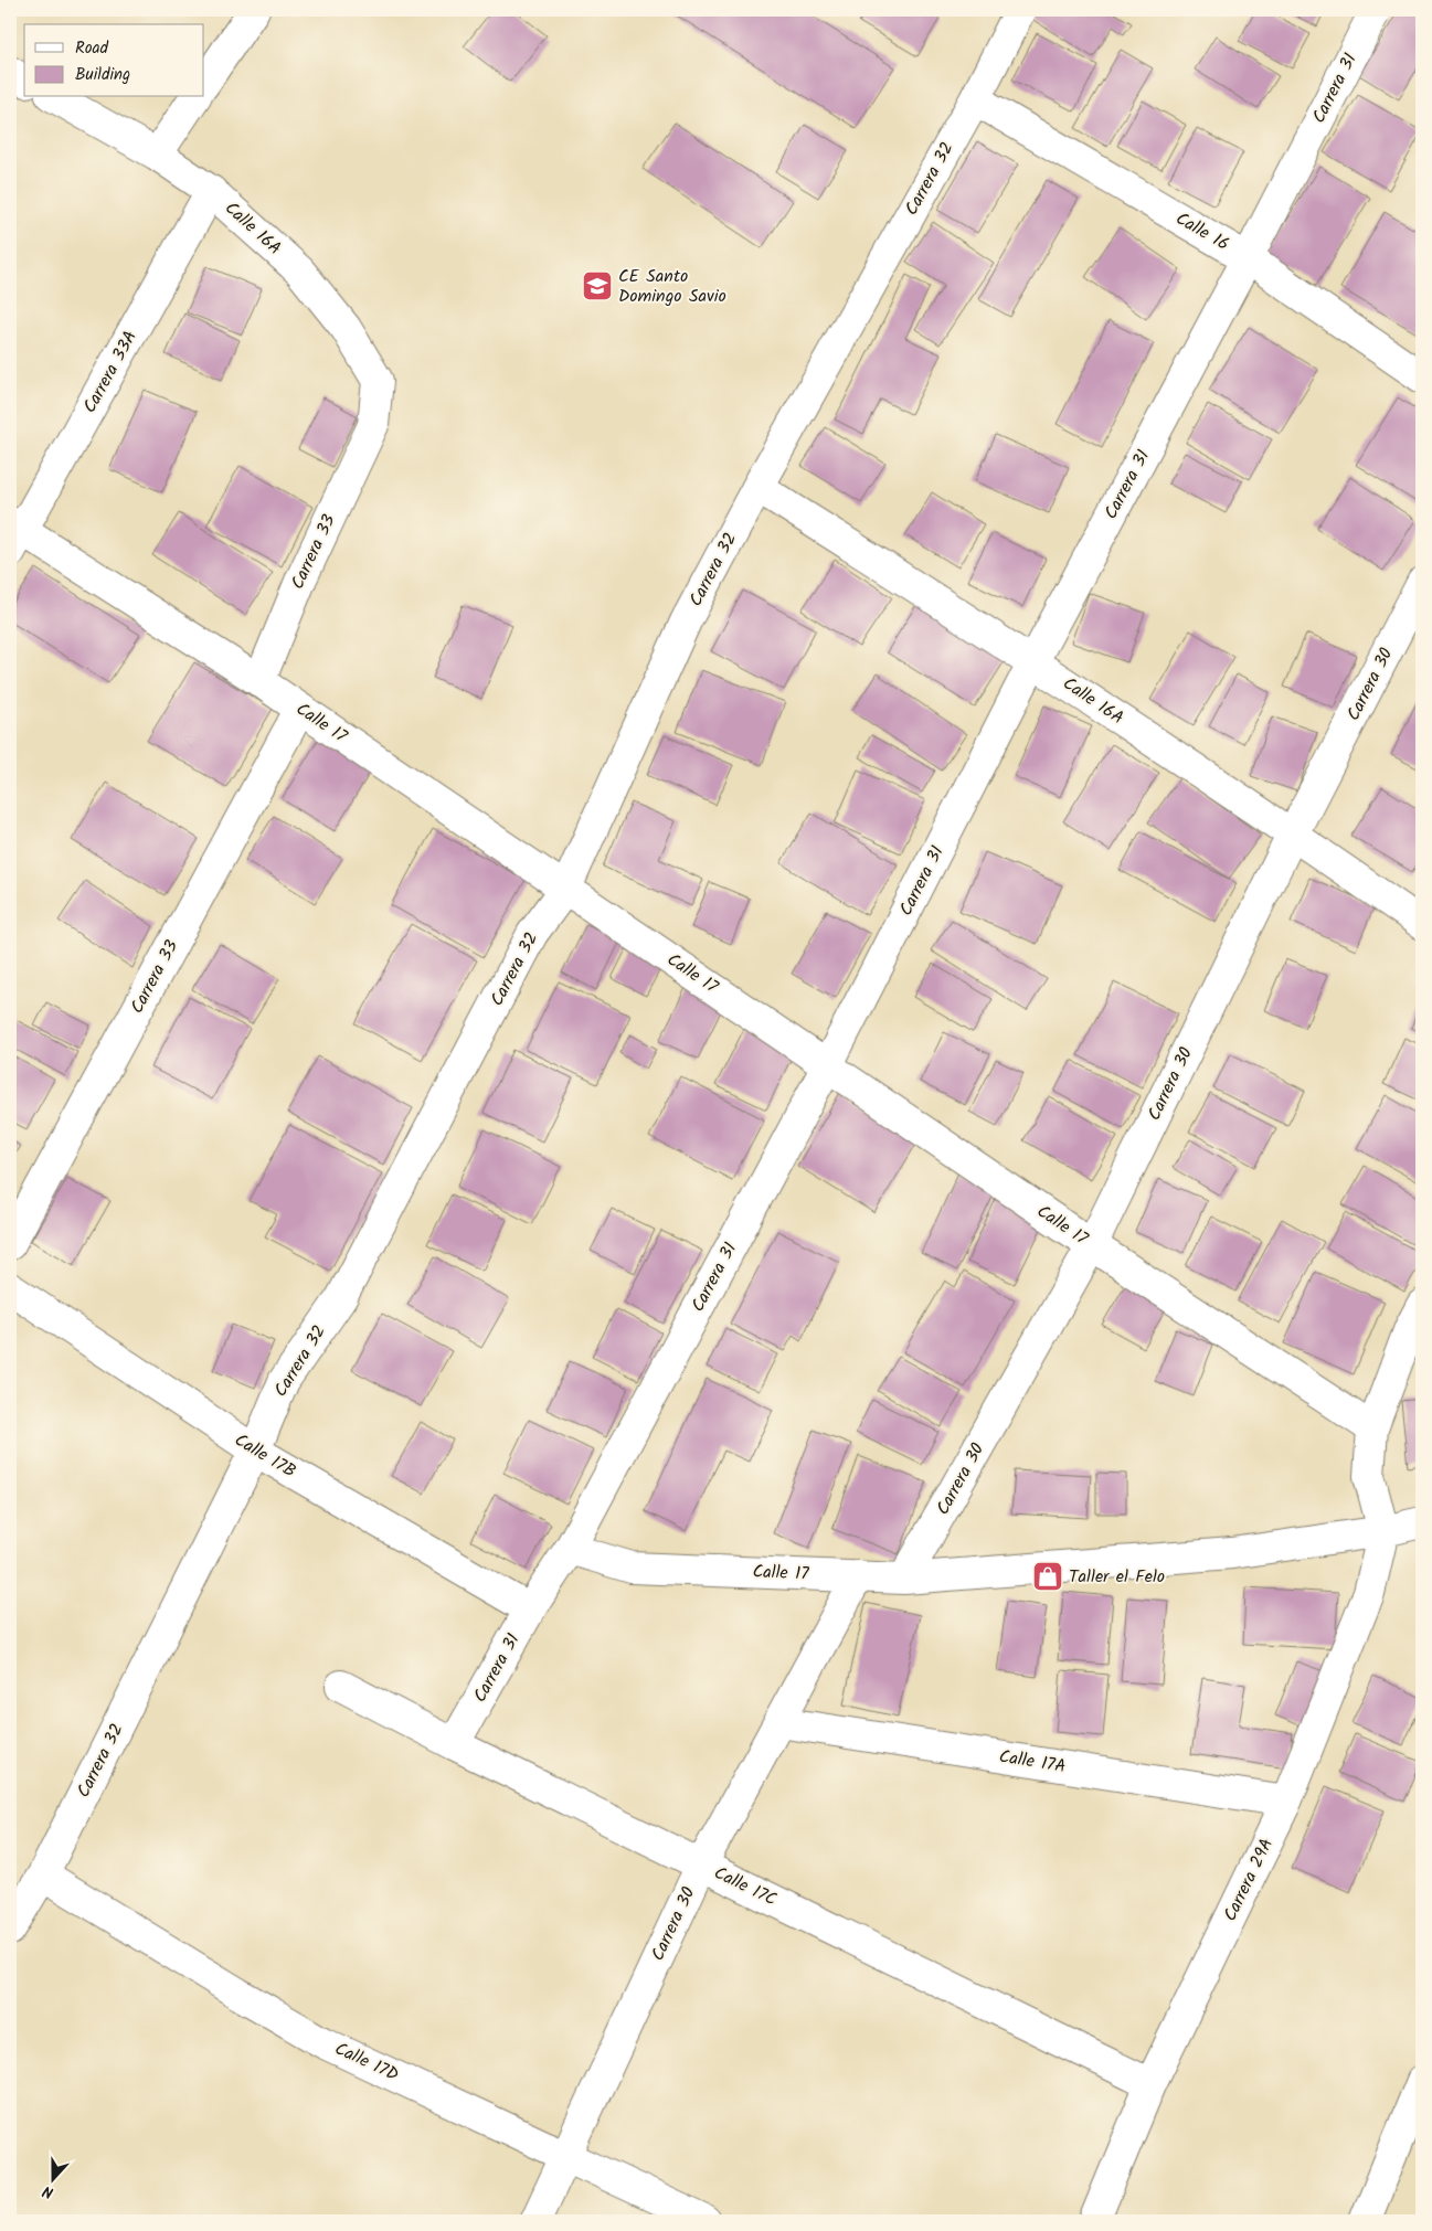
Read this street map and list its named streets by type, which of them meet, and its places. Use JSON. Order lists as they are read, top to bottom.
{
  "streets": {
    "street": [
      "Carrera 31",
      "Carrera 32",
      "Calle 16A",
      "Calle 16",
      "Carrera 33A",
      "Carrera 33",
      "Carrera 30",
      "Calle 17",
      "Calle 17B",
      "Calle 17A",
      "Carrera 29A",
      "Calle 17C",
      "Calle 17D"
    ]
  },
  "crossings": [
    ["Carrera 31", "Calle 16A"],
    ["Carrera 31", "Calle 16"],
    ["Carrera 31", "Calle 17"],
    ["Carrera 31", "Calle 17B"],
    ["Carrera 31", "Calle 17C"],
    ["Carrera 32", "Calle 16A"],
    ["Carrera 32", "Calle 16"],
    ["Carrera 32", "Calle 17"],
    ["Carrera 32", "Calle 17B"],
    ["Carrera 32", "Calle 17D"],
    ["Calle 16A", "Carrera 33A"],
    ["Calle 16A", "Carrera 33"],
    ["Calle 16A", "Carrera 30"],
    ["Carrera 33A", "Calle 17"],
    ["Carrera 33", "Calle 17"],
    ["Carrera 30", "Calle 17"],
    ["Carrera 30", "Calle 17A"],
    ["Carrera 30", "Calle 17C"],
    ["Carrera 30", "Calle 17D"],
    ["Calle 17", "Carrera 29A"],
    ["Calle 17A", "Carrera 29A"],
    ["Carrera 29A", "Calle 17C"]
  ],
  "places": {
    "school or university": ["CE Santo Domingo Savio"],
    "shop": ["Taller el Felo"]
  },
  "legend": ["Road", "Building"],
  "north": "bottom"
}
